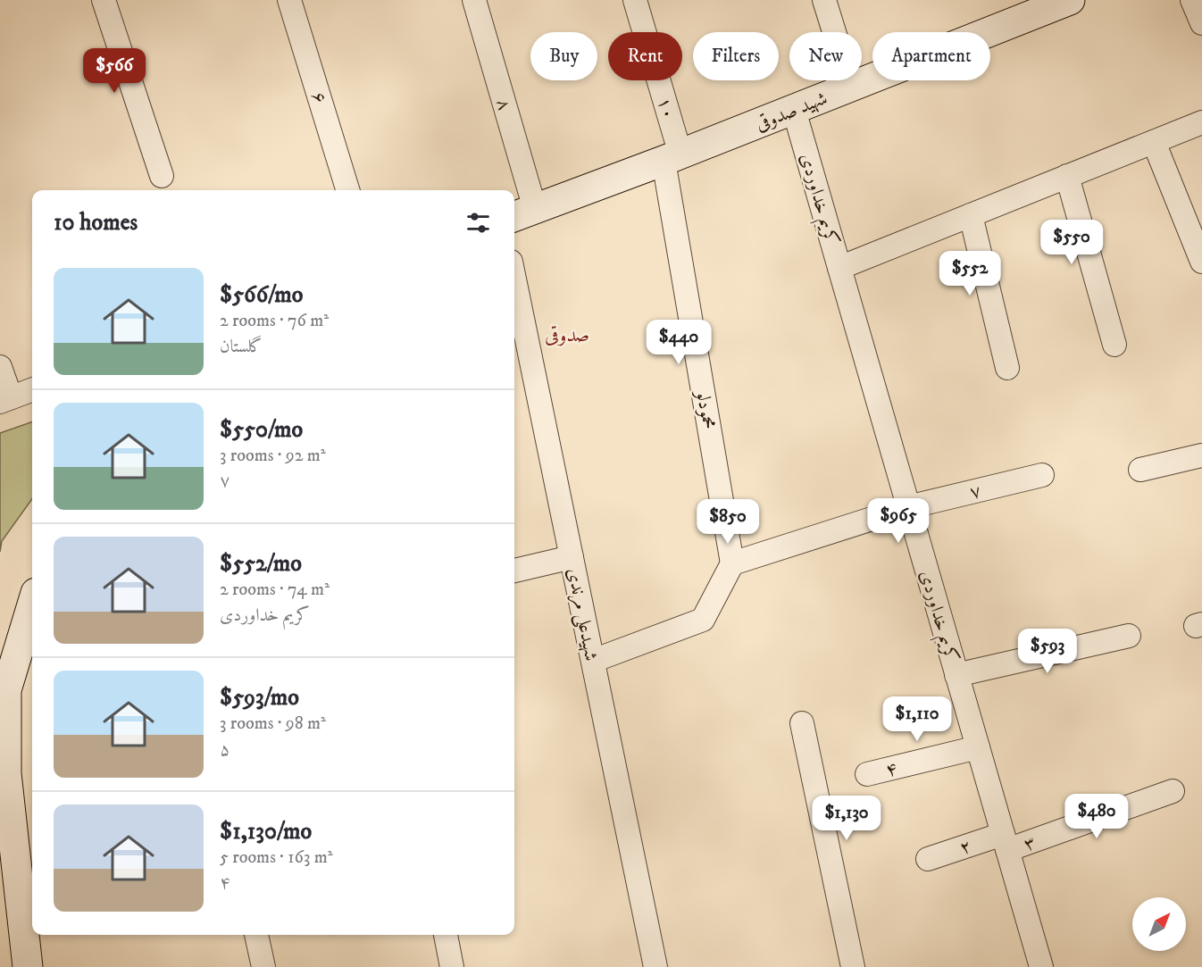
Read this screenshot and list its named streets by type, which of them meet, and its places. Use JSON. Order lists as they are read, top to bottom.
{
  "streets": {
    "main road": ["شهید صدوقی"],
    "street": [
      "۶",
      "۸",
      "۱۰",
      "کریم خداوردی",
      "محمودلو",
      "۷",
      "شهیدعلی مرندی",
      "۴",
      "۳",
      "۲"
    ]
  },
  "crossings": [
    ["۸", "شهید صدوقی"],
    ["۱۰", "شهید صدوقی"],
    ["۱۰", "محمودلو"],
    ["شهید صدوقی", "کریم خداوردی"],
    ["شهید صدوقی", "محمودلو"],
    ["کریم خداوردی", "۷"],
    ["کریم خداوردی", "۴"],
    ["کریم خداوردی", "۳"],
    ["کریم خداوردی", "۲"],
    ["محمودلو", "۷"],
    ["۳", "۲"]
  ],
  "districts": ["صدوقی"],
  "north": "top right",
  "page": {
    "chip": [
      "Buy",
      "Rent",
      "Filters",
      "New",
      "Apartment"
    ],
    "price": [
      "$566",
      "$550",
      "$552",
      "$440",
      "$965",
      "$850",
      "$593",
      "$1,110",
      "$480",
      "$1,130"
    ],
    "heading": "10 homes",
    "list": [
      {
        "name": "$566/mo",
        "note": "2 rooms · 76 m² · گلستان"
      },
      {
        "name": "$550/mo",
        "note": "3 rooms · 92 m² · ۷"
      },
      {
        "name": "$552/mo",
        "note": "2 rooms · 74 m² · کریم خداوردی"
      },
      {
        "name": "$593/mo",
        "note": "3 rooms · 98 m² · ۵"
      },
      {
        "name": "$1,130/mo",
        "note": "5 rooms · 163 m² · ۴"
      }
    ]
  }
}
